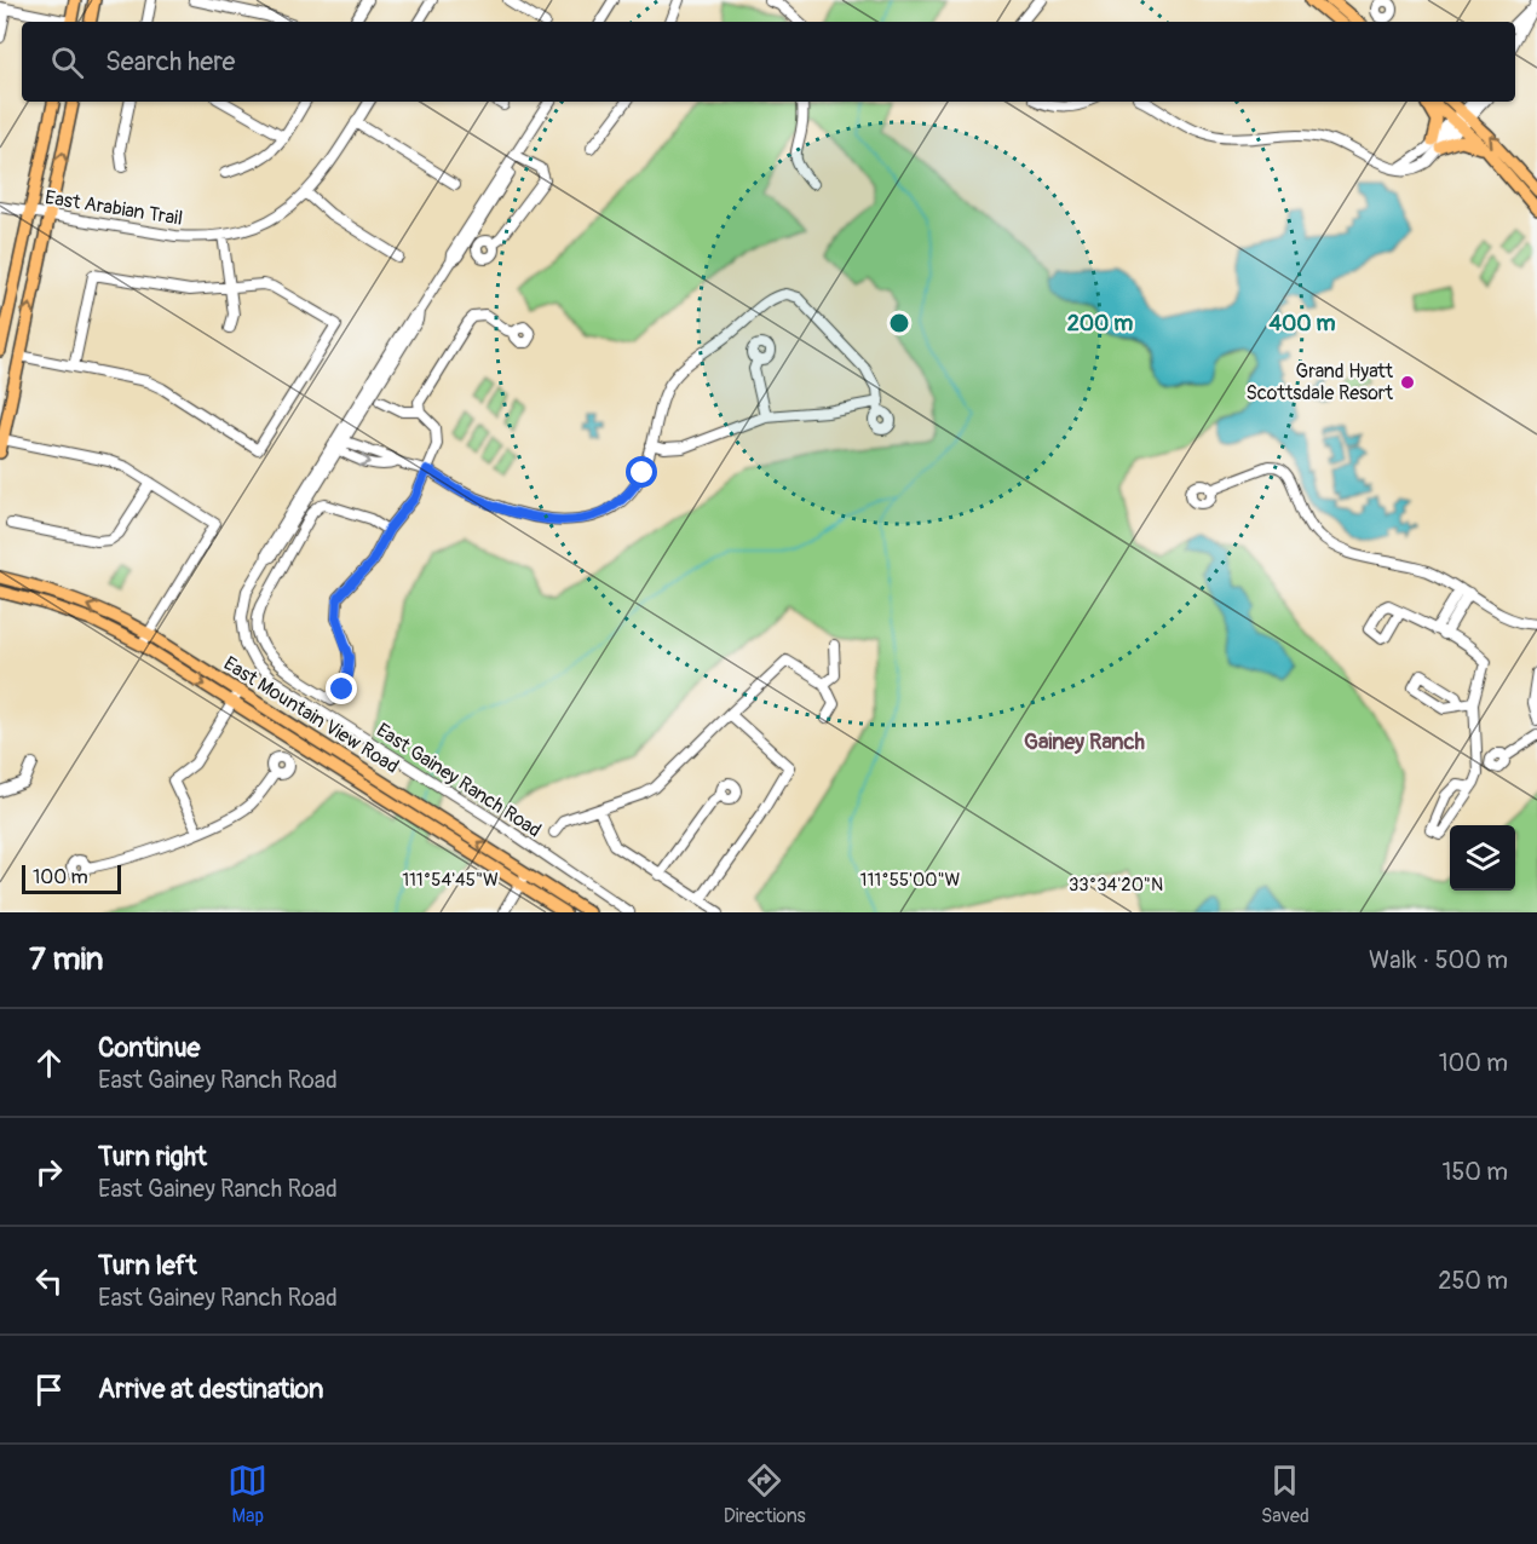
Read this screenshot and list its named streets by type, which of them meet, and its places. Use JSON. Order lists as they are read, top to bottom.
{
  "streets": {
    "main road": ["East Mountain View Road"],
    "street": ["East Arabian Trail", "East Gainey Ranch Road"]
  },
  "districts": ["Gainey Ranch"],
  "places": ["Grand Hyatt Scottsdale Resort"],
  "scale_bar": "100 m",
  "page": {
    "search": "Search here",
    "scale": "100 m",
    "heading": ["7 min", "Walk · 500 m"],
    "list": [
      ["Continue", "East Gainey Ranch Road", "100 m"],
      ["Turn right", "East Gainey Ranch Road", "150 m"],
      ["Turn left", "East Gainey Ranch Road", "250 m"],
      "Arrive at destination"
    ],
    "nav": ["Map", "Directions", "Saved"]
  },
  "coordinates": ["111°54'45\"W", "111°55'00\"W", "33°34'20\"N"],
  "rings": ["200 m", "400 m"]
}
